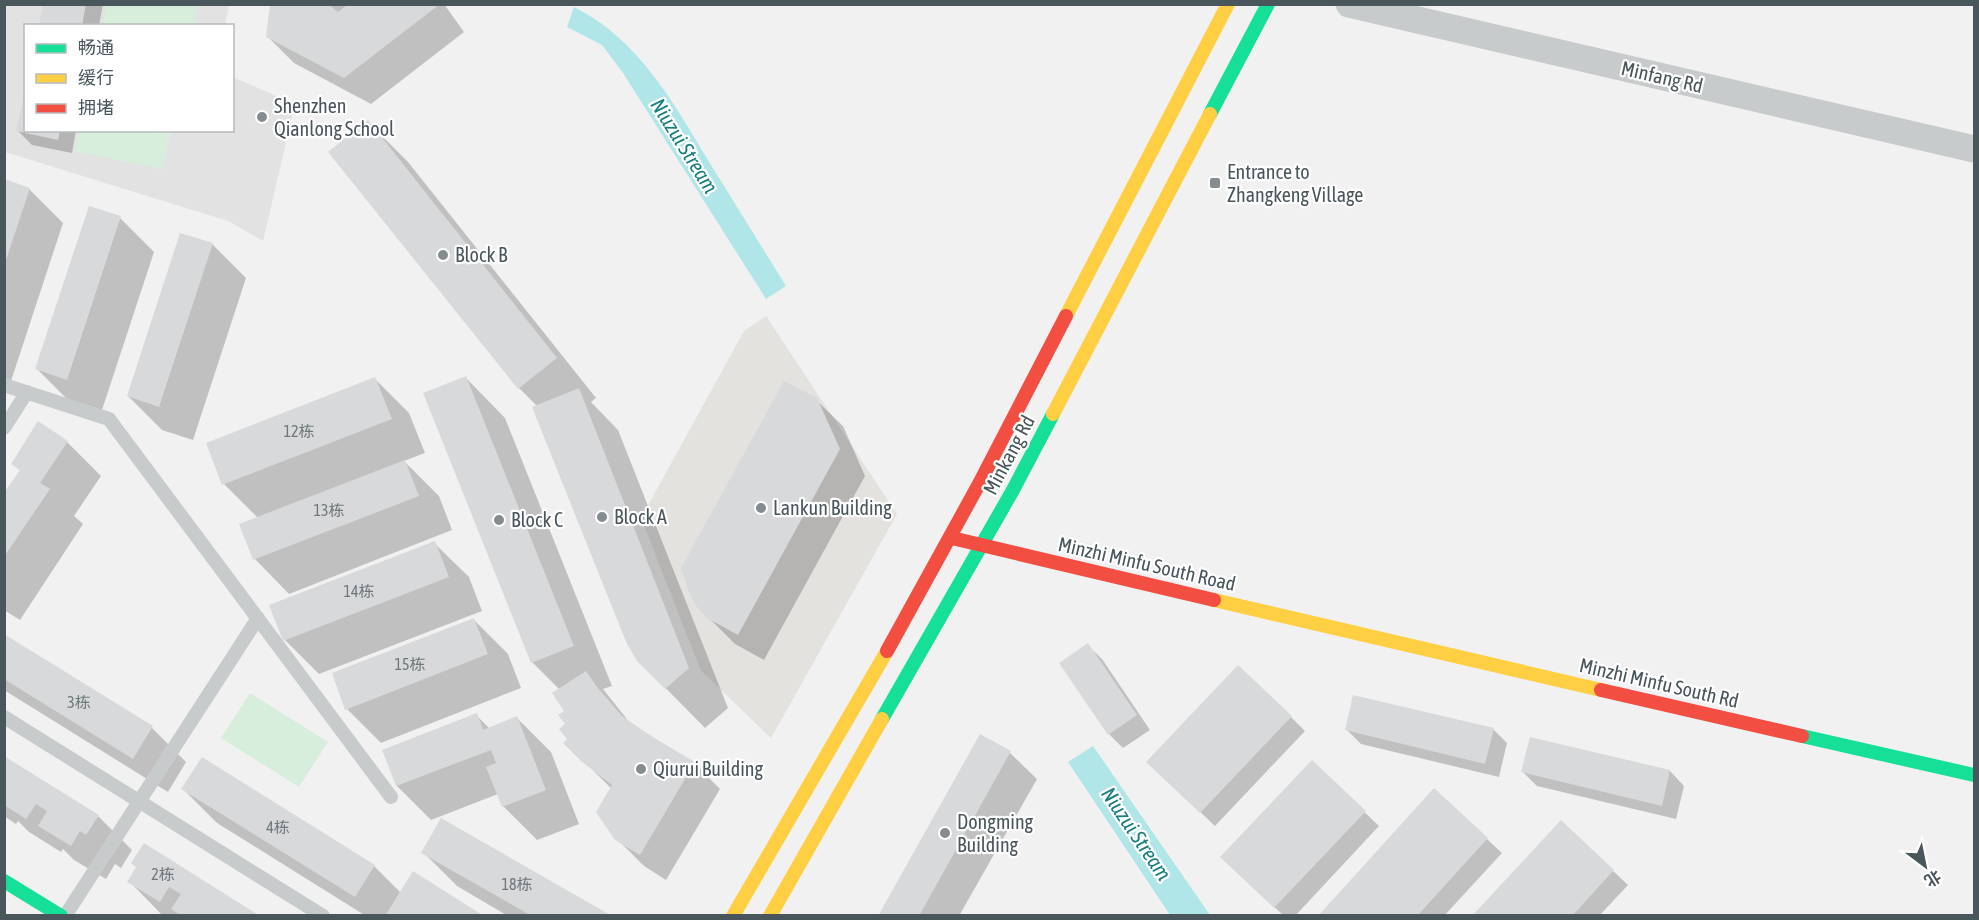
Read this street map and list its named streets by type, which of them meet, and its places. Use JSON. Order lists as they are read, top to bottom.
{
  "streets": {
    "main road": ["Minkang Rd", "Minzhi Minfu South Road"],
    "street": ["Minfang Rd"]
  },
  "crossings": [
    ["Minkang Rd", "Minzhi Minfu South Road"]
  ],
  "water": ["Niuzui Stream"],
  "places": {
    "other": [
      "Shenzhen Qianlong School",
      "Block B",
      "Lankun Building",
      "Block A",
      "Block C",
      "Qiurui Building",
      "Dongming Building"
    ],
    "transit": ["Entrance to Zhangkeng Village"]
  },
  "house_numbers": [
    "12栋",
    "13栋",
    "14栋",
    "15栋",
    "3栋",
    "4栋",
    "2栋",
    "18栋"
  ],
  "legend": ["畅通", "缓行", "拥堵"],
  "north": "bottom right"
}
